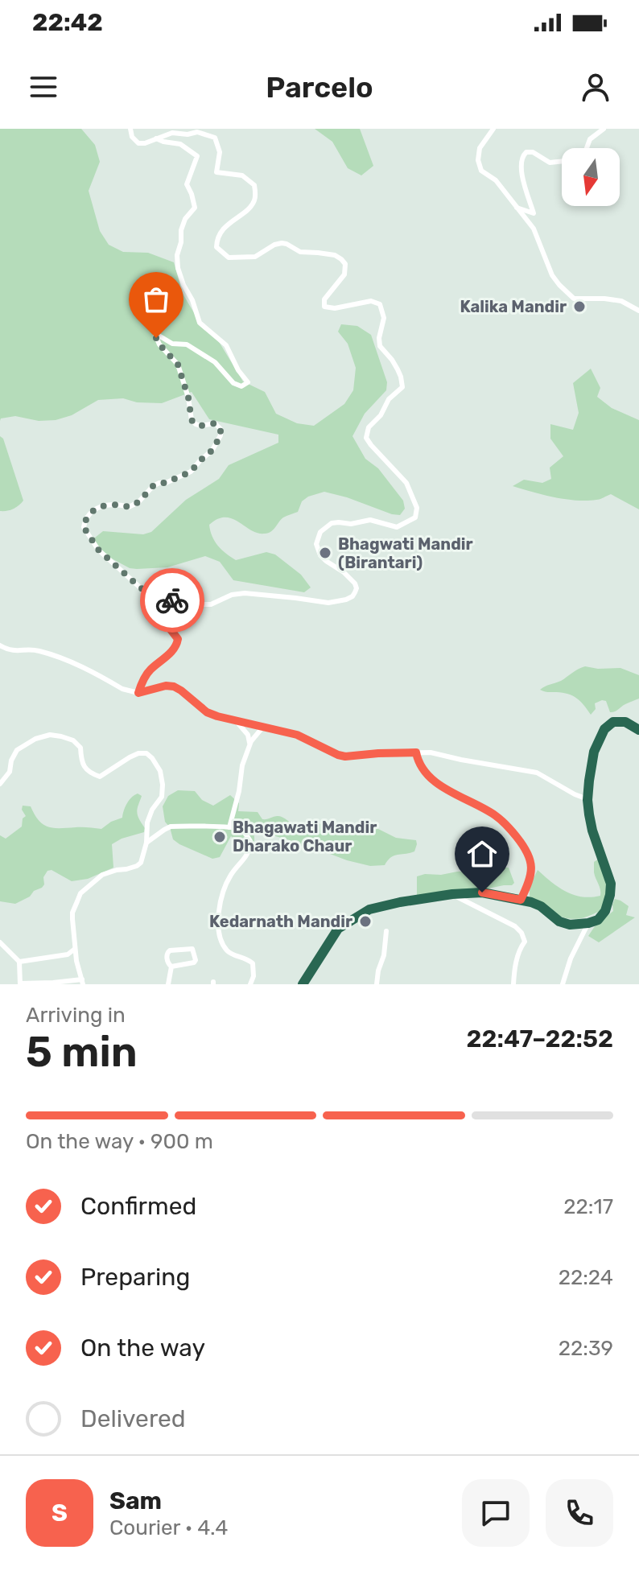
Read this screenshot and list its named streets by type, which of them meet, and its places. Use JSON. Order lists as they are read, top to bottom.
{
  "places": [
    "Kalika Mandir",
    "Bhagwati Mandir (Birantari)",
    "Bhagawati Mandir Dharako Chaur",
    "Kedarnath Mandir"
  ],
  "north": "bottom",
  "page": {
    "status": "22:42",
    "header": "Parcelo",
    "heading": ["5 min", "Arriving in", "22:47–22:52"],
    "panel": ["Sam", "Courier · 4.4"],
    "bar": "On the way · 900 m",
    "list": [
      ["Confirmed", "22:17"],
      ["Preparing", "22:24"],
      ["On the way", "22:39"],
      "Delivered"
    ],
    "round": "S"
  }
}
